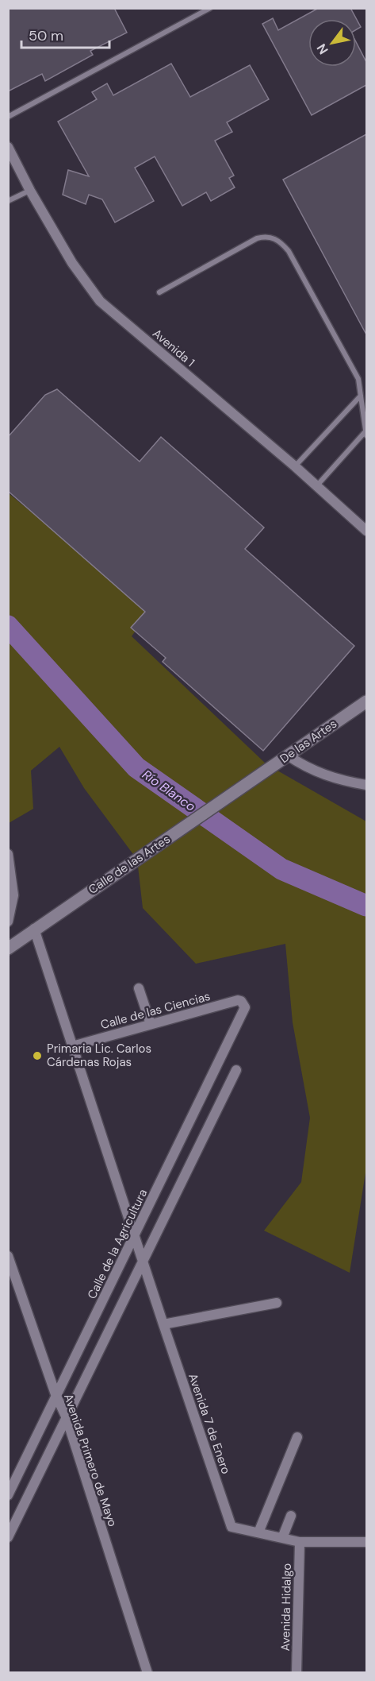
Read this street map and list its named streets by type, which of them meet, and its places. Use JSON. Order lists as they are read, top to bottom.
{
  "streets": {
    "street": [
      "Avenida 1",
      "De las Artes",
      "Calle de las Artes",
      "Calle de las Ciencias",
      "Calle de la Agricultura",
      "Avenida 7 de Enero",
      "Avenida Primero de Mayo",
      "Avenida Hidalgo"
    ]
  },
  "crossings": [
    ["De las Artes", "Calle de las Artes"],
    ["Calle de las Ciencias", "Calle de la Agricultura"],
    ["Calle de la Agricultura", "Avenida 7 de Enero"],
    ["Calle de la Agricultura", "Avenida Primero de Mayo"],
    ["Avenida 7 de Enero", "Avenida Hidalgo"]
  ],
  "water": ["Río Blanco"],
  "places": ["Primaria Lic. Carlos Cárdenas Rojas"],
  "scale_bar": "50 m",
  "north": "bottom left"
}
